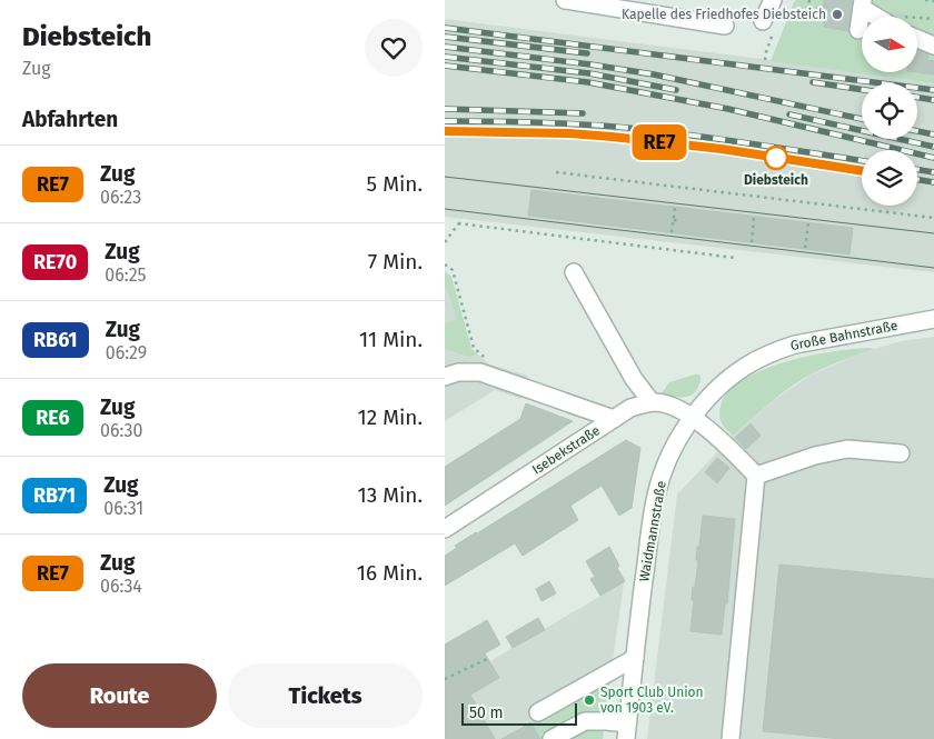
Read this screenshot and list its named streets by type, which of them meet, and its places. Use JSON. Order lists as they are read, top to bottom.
{
  "streets": {
    "street": ["Große Bahnstraße", "Isebekstraße", "Waidmannstraße"]
  },
  "crossings": [
    ["Große Bahnstraße", "Waidmannstraße"]
  ],
  "places": ["Kapelle des Friedhofes Diebsteich", "Diebsteich", "Sport Club Union von 1903 eV."],
  "scale_bar": "50 m",
  "north": "right",
  "page": {
    "heading": [
      ["Diebsteich", "Zug"],
      "Abfahrten"
    ],
    "on_map": "RE7",
    "list": [
      {
        "mark": "RE7",
        "name": "Zug",
        "note": "06:23",
        "value": "5 Min."
      },
      {
        "mark": "RE70",
        "name": "Zug",
        "note": "06:25",
        "value": "7 Min."
      },
      {
        "mark": "RB61",
        "name": "Zug",
        "note": "06:29",
        "value": "11 Min."
      },
      {
        "mark": "RE6",
        "name": "Zug",
        "note": "06:30",
        "value": "12 Min."
      },
      {
        "mark": "RB71",
        "name": "Zug",
        "note": "06:31",
        "value": "13 Min."
      },
      {
        "mark": "RE7",
        "name": "Zug",
        "note": "06:34",
        "value": "16 Min."
      }
    ],
    "buttons": ["Route", "Tickets"],
    "scale": "50 m"
  }
}
